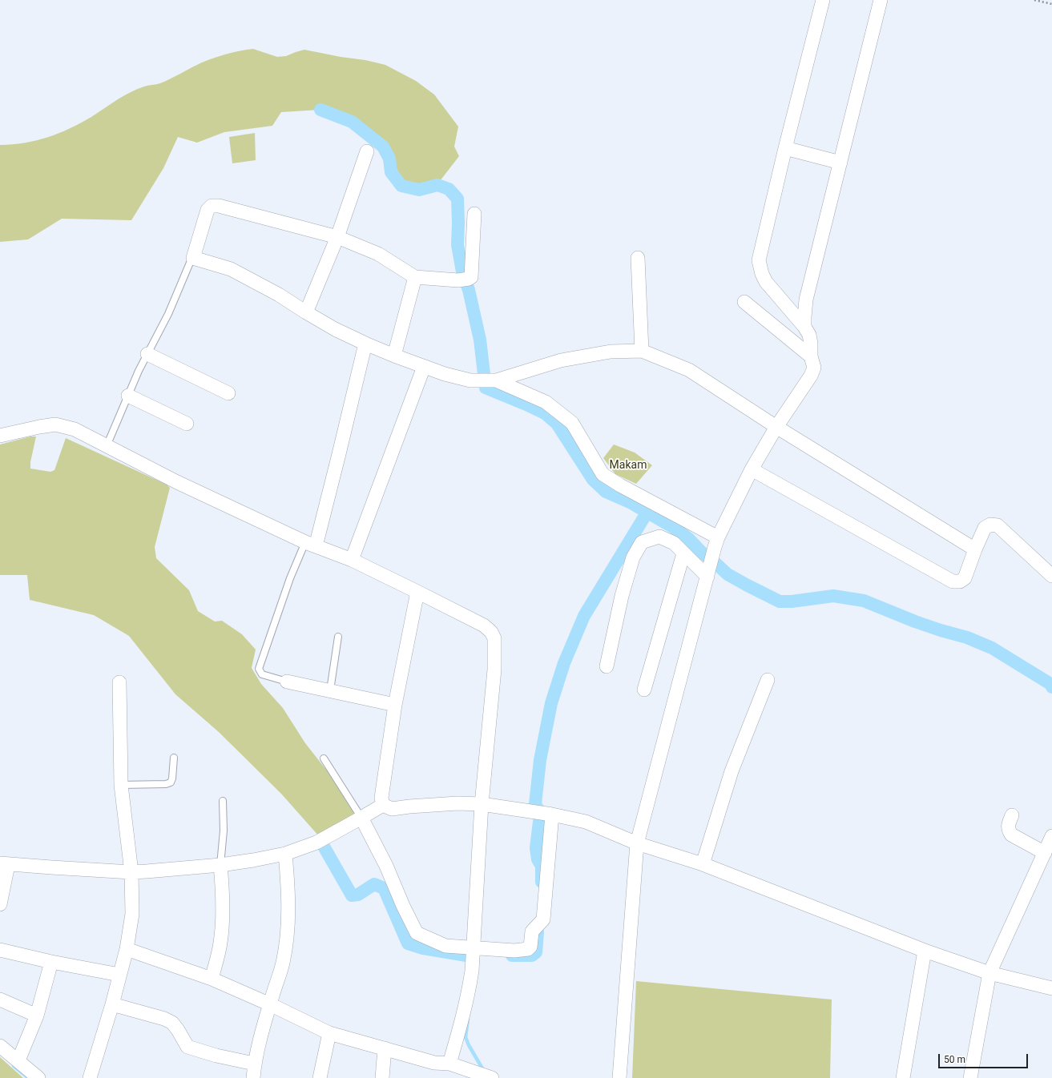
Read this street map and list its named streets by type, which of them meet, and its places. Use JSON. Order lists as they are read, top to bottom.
{
  "parks": ["Makam"],
  "scale_bar": "50 m"
}
